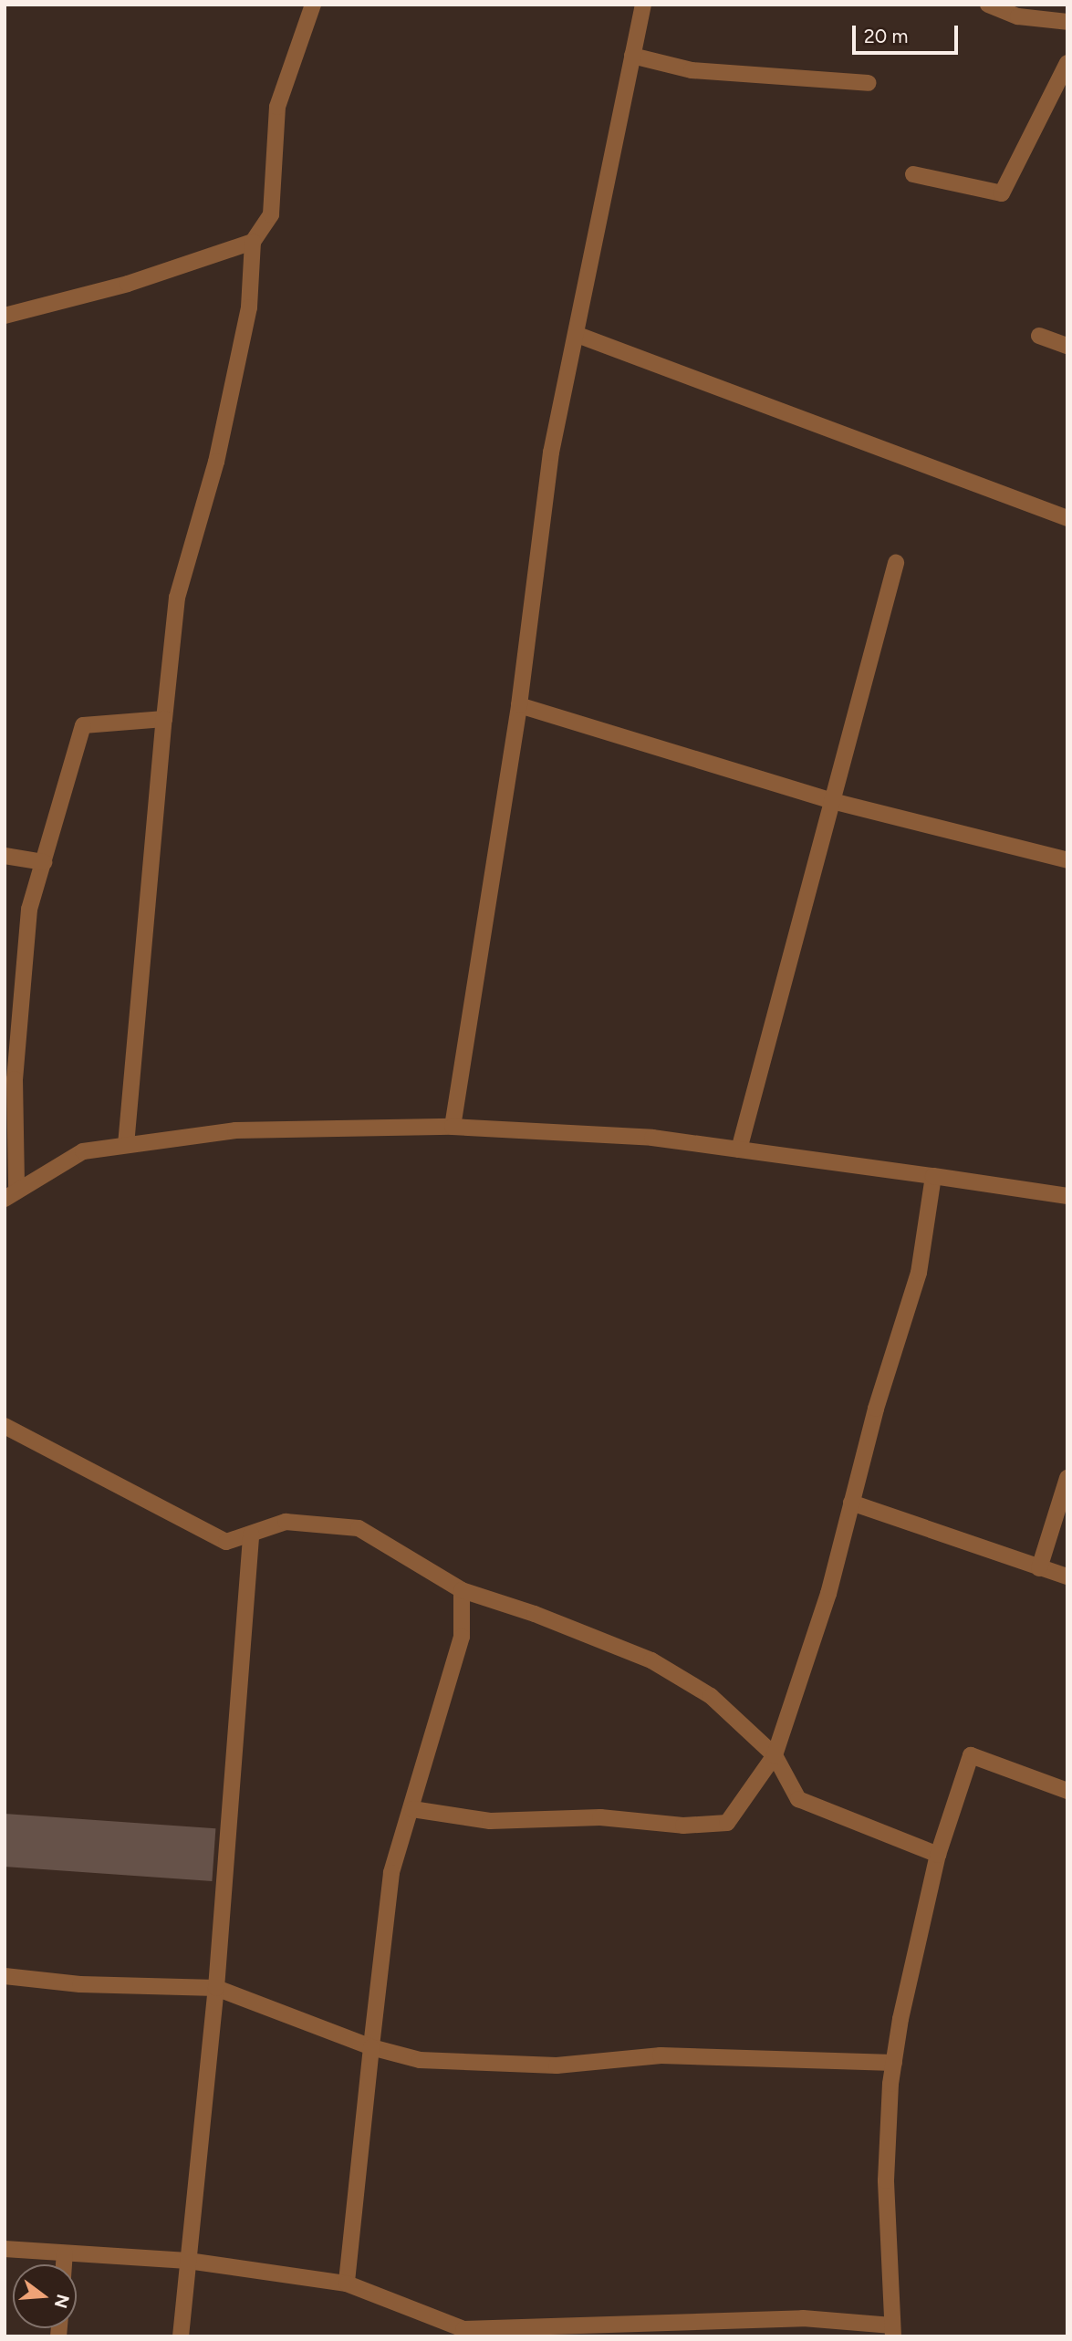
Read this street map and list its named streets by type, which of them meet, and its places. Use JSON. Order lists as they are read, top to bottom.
{
  "scale_bar": "20 m",
  "north": "right"
}
